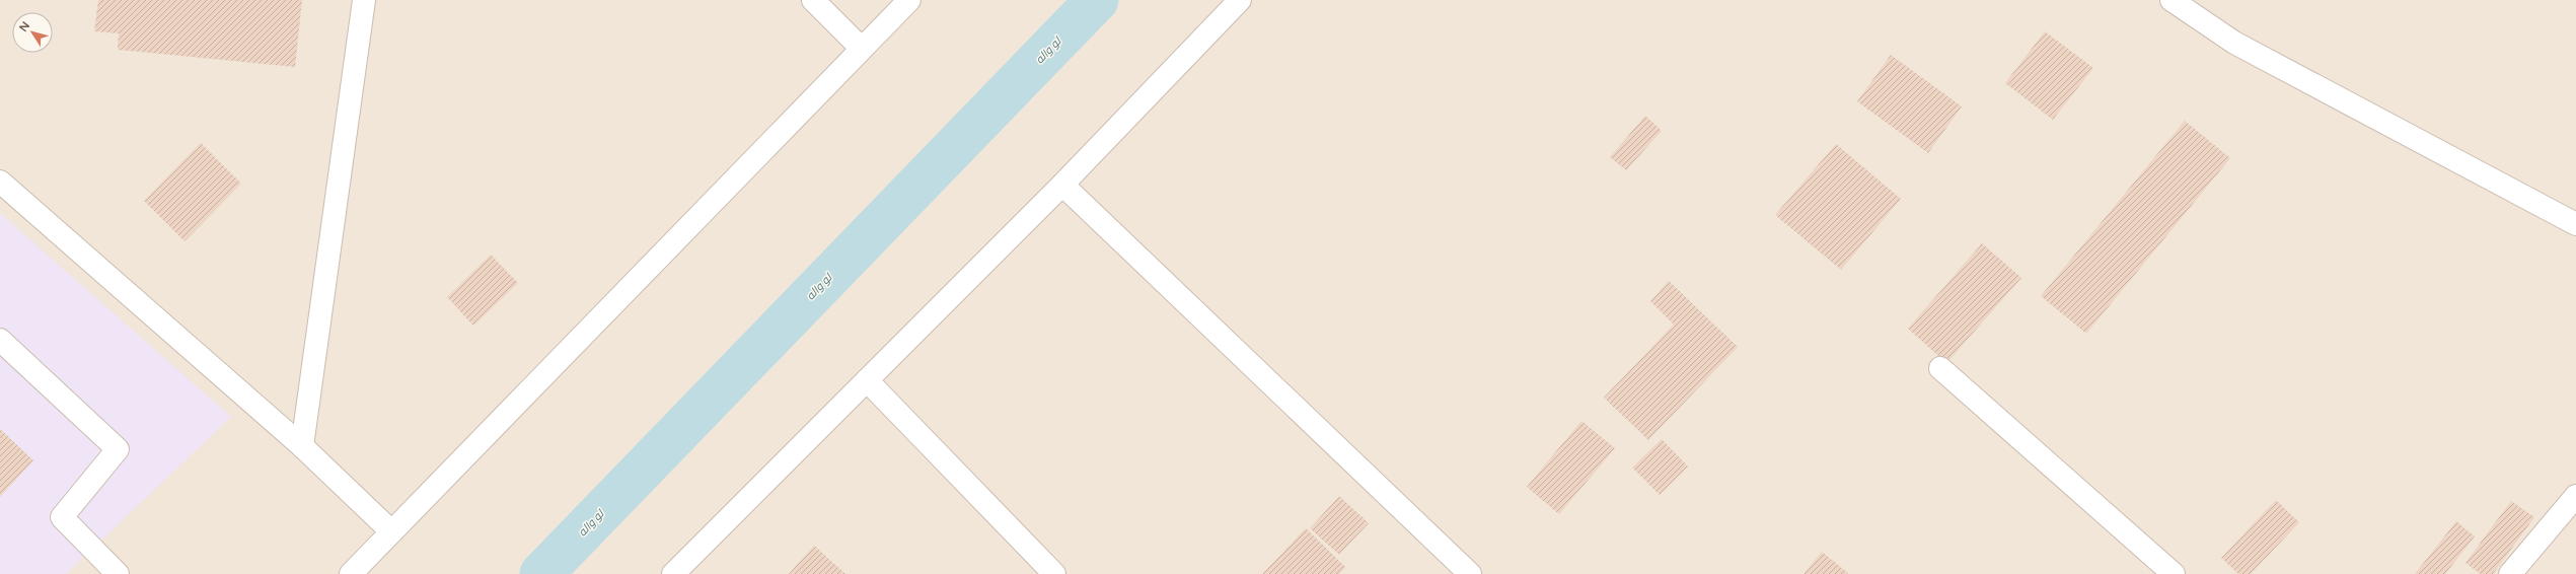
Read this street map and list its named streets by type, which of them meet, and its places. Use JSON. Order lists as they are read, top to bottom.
{
  "water": ["لو واله"],
  "north": "top left"
}
